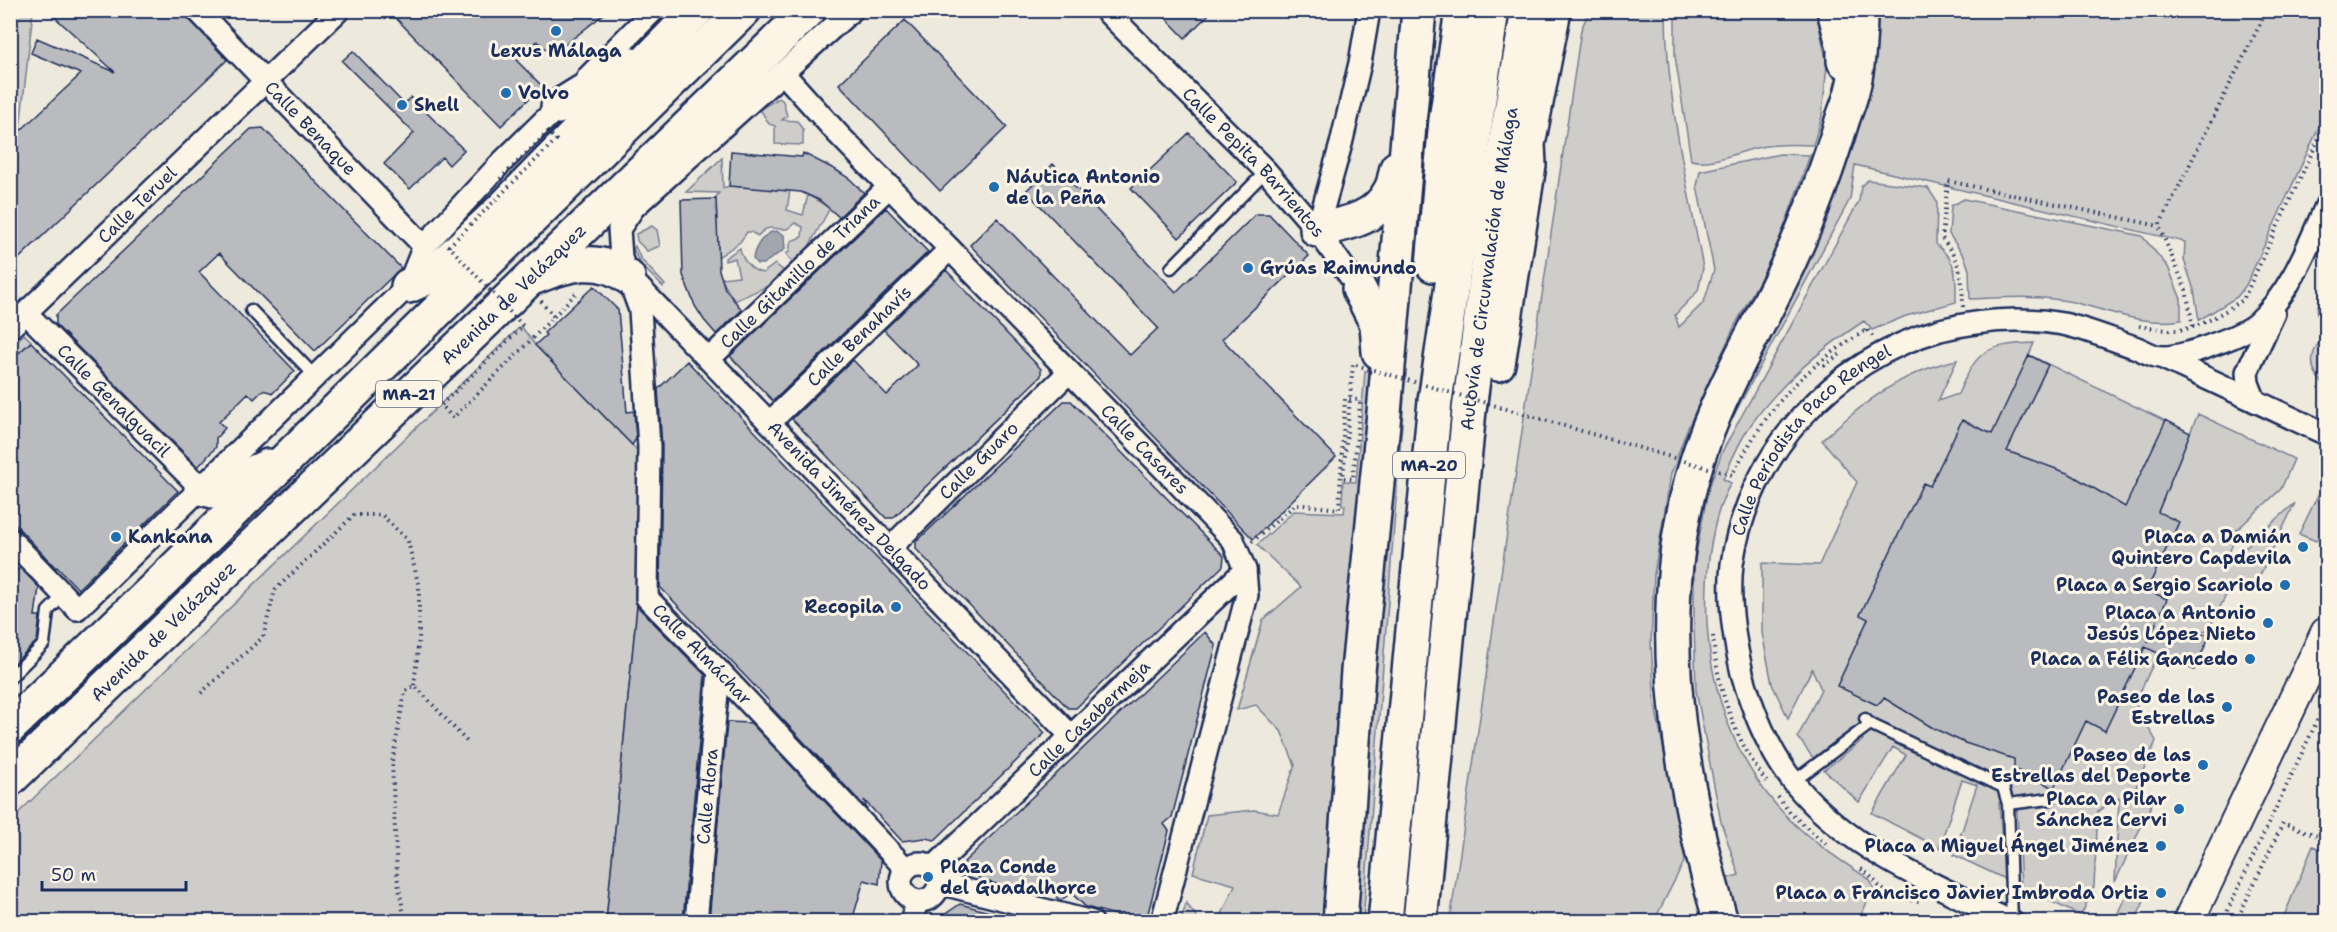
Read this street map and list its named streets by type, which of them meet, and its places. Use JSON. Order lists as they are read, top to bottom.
{
  "streets": {
    "highway": [
      "Autovía de Circunvalación de Málaga",
      "Avenida de Velázquez",
      "MA-21",
      "MA-20"
    ],
    "street": [
      "Calle Benaque",
      "Calle Pepita Barrientos",
      "Calle Teruel",
      "Calle Gitanillo de Triana",
      "Calle Benahavís",
      "Calle Genalguacil",
      "Calle Periodista Paco Rengel",
      "Calle Casares",
      "Calle Guaro",
      "Avenida Jiménez Delgado",
      "Calle Almáchar",
      "Calle Casabermeja",
      "Calle Álora"
    ]
  },
  "crossings": [
    ["Calle Benaque", "Calle Teruel"],
    ["Calle Teruel", "Calle Genalguacil"],
    ["Calle Gitanillo de Triana", "Calle Casares"],
    ["Calle Gitanillo de Triana", "Avenida Jiménez Delgado"],
    ["Calle Benahavís", "Calle Casares"],
    ["Calle Benahavís", "Avenida Jiménez Delgado"],
    ["Calle Casares", "Calle Guaro"],
    ["Calle Casares", "Calle Almáchar"],
    ["Calle Casares", "Calle Casabermeja"],
    ["Calle Guaro", "Avenida Jiménez Delgado"],
    ["Avenida Jiménez Delgado", "Calle Almáchar"],
    ["Avenida Jiménez Delgado", "Calle Casabermeja"],
    ["Calle Almáchar", "Calle Casabermeja"],
    ["Calle Almáchar", "Calle Álora"]
  ],
  "places": [
    "Lexus Málaga",
    "Volvo",
    "Shell",
    "Náutica Antonio de la Peña",
    "Grúas Raimundo",
    "Kankana",
    "Placa a Damián Quintero Capdevila",
    "Placa a Sergio Scariolo",
    "Recopila",
    "Placa a Antonio Jesús López Nieto",
    "Placa a Félix Gancedo",
    "Paseo de las Estrellas",
    "Paseo de las Estrellas del Deporte",
    "Placa a Pilar Sánchez Cervi",
    "Placa a Miguel Ángel Jiménez",
    "Plaza Conde del Guadalhorce",
    "Placa a Francisco Javier Imbroda Ortiz"
  ],
  "scale_bar": "50 m"
}
